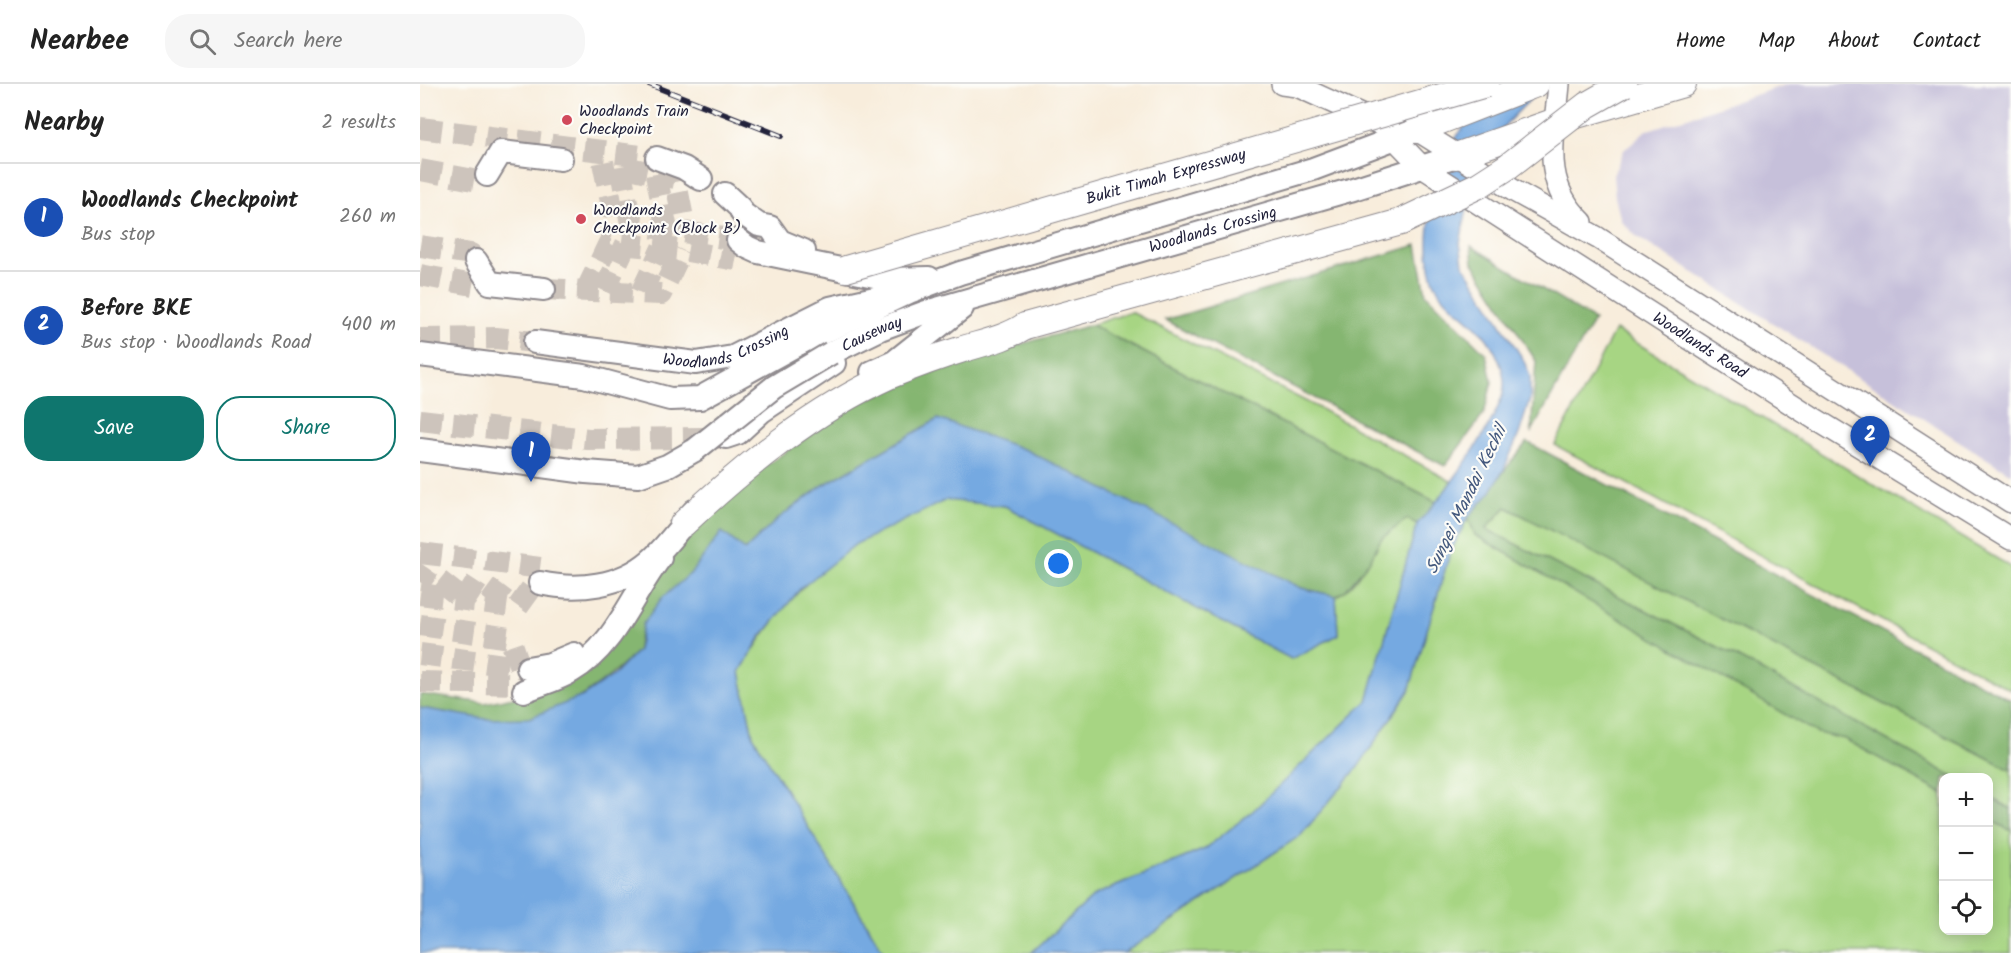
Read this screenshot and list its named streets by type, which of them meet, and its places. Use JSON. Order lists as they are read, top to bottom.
{
  "streets": {
    "highway": ["Bukit Timah Expressway", "Woodlands Crossing", "Causeway"],
    "main road": ["Woodlands Road"]
  },
  "crossings": [
    ["Bukit Timah Expressway", "Woodlands Crossing"],
    ["Woodlands Crossing", "Causeway"],
    ["Woodlands Crossing", "Woodlands Road"]
  ],
  "water": ["Sungei Mandai Kechil"],
  "places": ["Woodlands Train Checkpoint", "Woodlands Checkpoint (Block B)"],
  "page": {
    "header": "Nearbee",
    "search": "Search here",
    "nav": [
      "Home",
      "Map",
      "About",
      "Contact"
    ],
    "heading": ["Nearby", "2 results"],
    "list": [
      {
        "mark": "1",
        "name": "Woodlands Checkpoint",
        "note": "Bus stop",
        "value": "260 m"
      },
      {
        "mark": "2",
        "name": "Before BKE",
        "note": "Bus stop · Woodlands Road",
        "value": "400 m"
      }
    ],
    "buttons": ["Save", "Share"],
    "pins": ["2", "1"],
    "map_buttons": ["+", "−"]
  }
}
